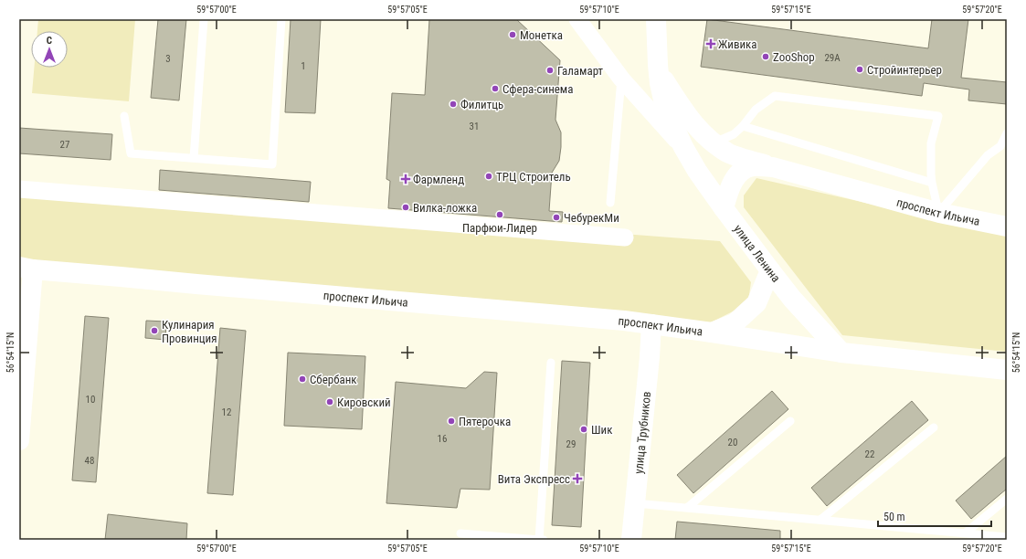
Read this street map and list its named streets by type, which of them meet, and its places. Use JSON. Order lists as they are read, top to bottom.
{
  "streets": {
    "main road": ["проспект Ильича", "улица Ленина", "улица Трубников"]
  },
  "crossings": [
    ["проспект Ильича", "улица Ленина"],
    ["проспект Ильича", "улица Трубников"]
  ],
  "places": {
    "other": [
      "Монетка",
      "ZooShop",
      "Стройинтерьер",
      "Галамарт",
      "Сфера-синема",
      "Филитць",
      "ТРЦ Строитель",
      "Вилка-ложка",
      "Парфюи-Лидер",
      "ЧебурекМи",
      "Кулинария Провинция",
      "Сбербанк",
      "Кировский",
      "Пятерочка",
      "Шик"
    ],
    "health": ["Живика", "Фармленд", "Вита Экспресс"]
  },
  "house_numbers": [
    "29А",
    "3",
    "1",
    "31",
    "27",
    "10",
    "12",
    "16",
    "20",
    "29",
    "22",
    "48"
  ],
  "scale_bar": "50 m",
  "north": "top",
  "coordinates": [
    "59°57'00\"E",
    "59°57'05\"E",
    "59°57'10\"E",
    "59°57'15\"E",
    "59°57'20\"E",
    "56°54'15\"N"
  ]
}
